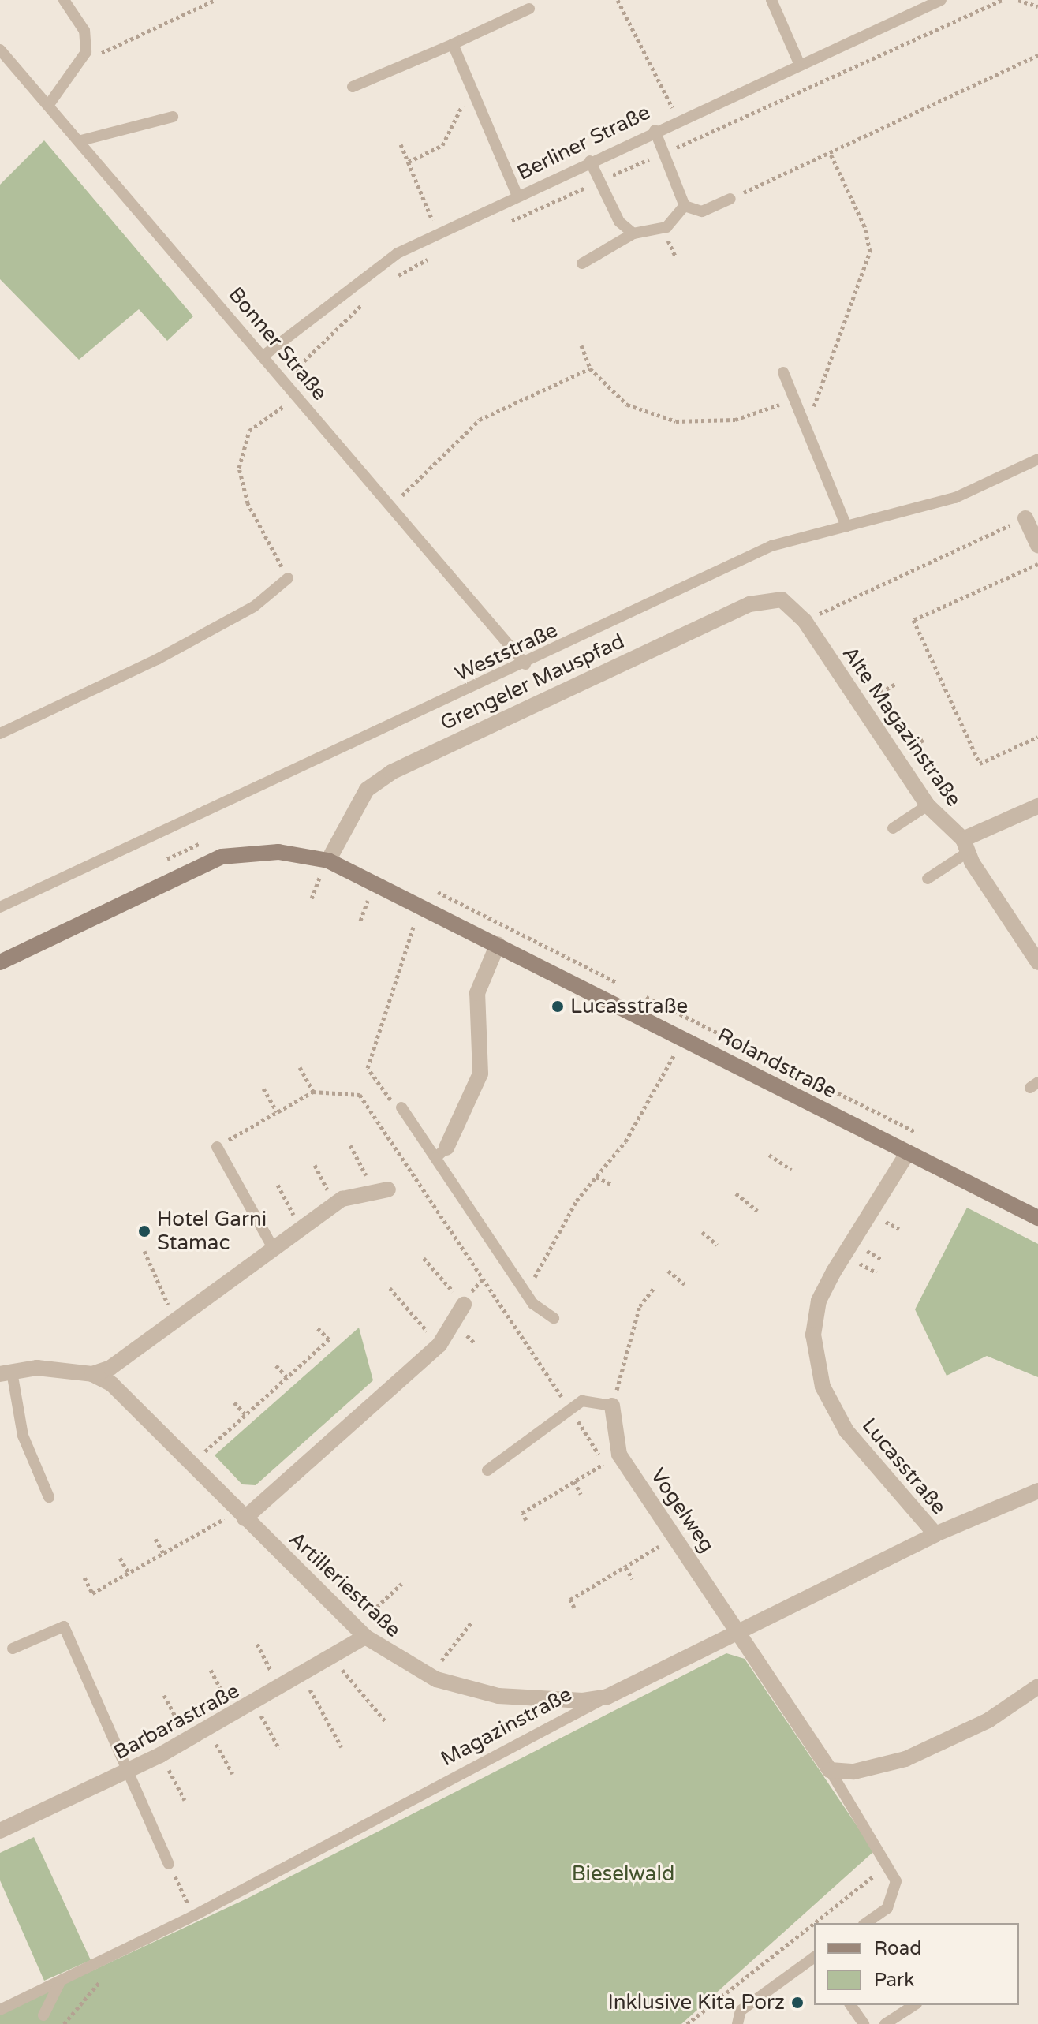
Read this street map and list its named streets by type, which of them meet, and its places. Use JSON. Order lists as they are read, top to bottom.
{
  "streets": {
    "main road": ["Rolandstraße"],
    "street": [
      "Grengeler Mauspfad",
      "Alte Magazinstraße",
      "Lucasstraße",
      "Vogelweg",
      "Artilleriestraße",
      "Barbarastraße",
      "Magazinstraße"
    ],
    "lane": ["Berliner Straße", "Bonner Straße", "Weststraße"]
  },
  "crossings": [
    ["Berliner Straße", "Bonner Straße"],
    ["Bonner Straße", "Weststraße"],
    ["Grengeler Mauspfad", "Alte Magazinstraße"],
    ["Grengeler Mauspfad", "Rolandstraße"],
    ["Rolandstraße", "Lucasstraße"],
    ["Lucasstraße", "Magazinstraße"],
    ["Vogelweg", "Magazinstraße"],
    ["Artilleriestraße", "Barbarastraße"],
    ["Artilleriestraße", "Magazinstraße"]
  ],
  "parks": ["Bieselwald"],
  "places": ["Lucasstraße", "Hotel Garni Stamac", "Inklusive Kita Porz"],
  "legend": ["Road", "Park"]
}
